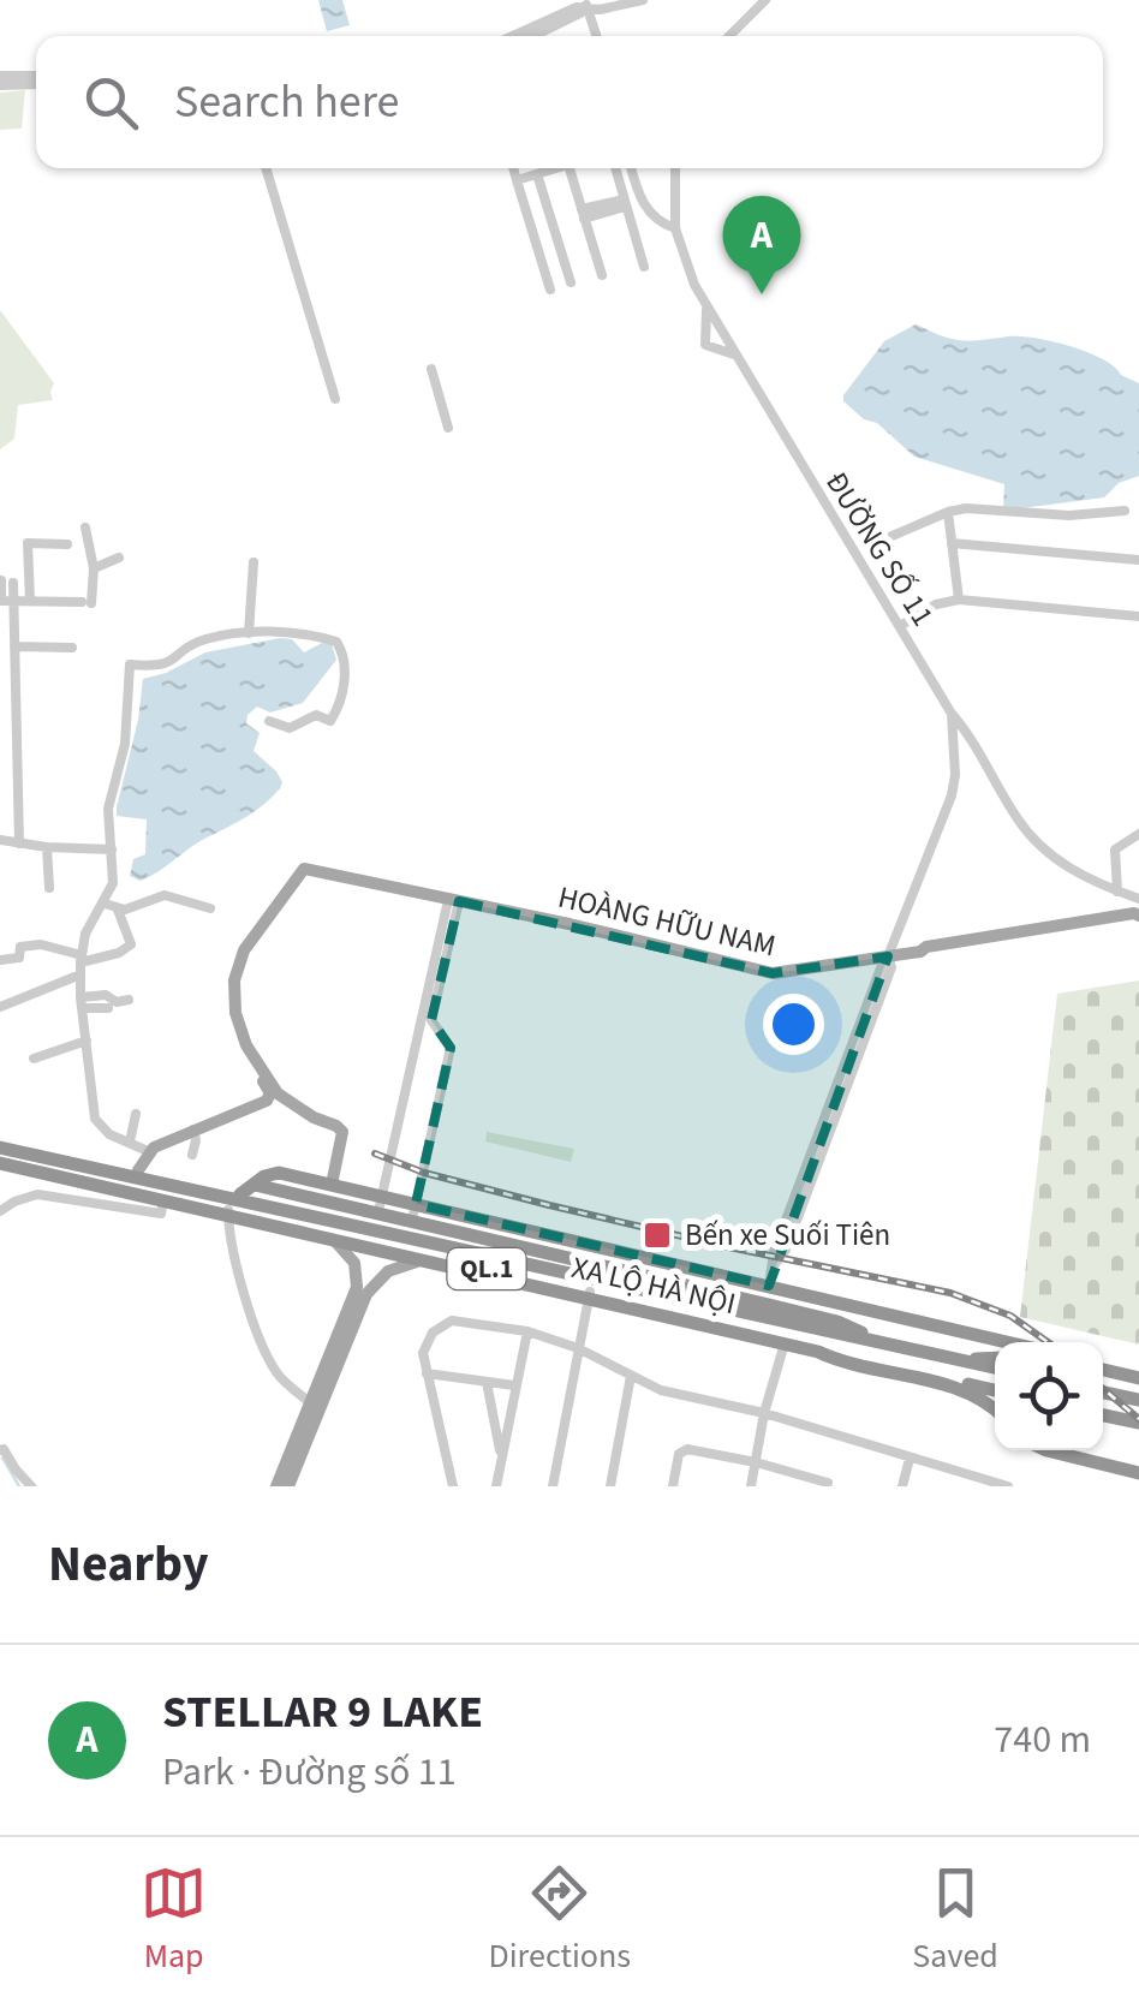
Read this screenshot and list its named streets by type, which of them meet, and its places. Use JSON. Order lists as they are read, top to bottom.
{
  "streets": {
    "highway": ["QL.1", "XA LỘ HÀ NỘI"],
    "main road": ["HOÀNG HỮU NAM"],
    "street": ["ĐƯỜNG SỐ 11"]
  },
  "crossings": [
    ["HOÀNG HỮU NAM", "XA LỘ HÀ NỘI"],
    ["QL.1", "XA LỘ HÀ NỘI"]
  ],
  "places": {
    "transit": ["Bến xe Suối Tiên"]
  },
  "page": {
    "search": "Search here",
    "pins": "A",
    "heading": "Nearby",
    "list": [
      {
        "mark": "A",
        "name": "STELLAR 9 LAKE",
        "note": "Park · Đường số 11",
        "value": "740 m"
      }
    ],
    "nav": ["Map", "Directions", "Saved"]
  }
}
